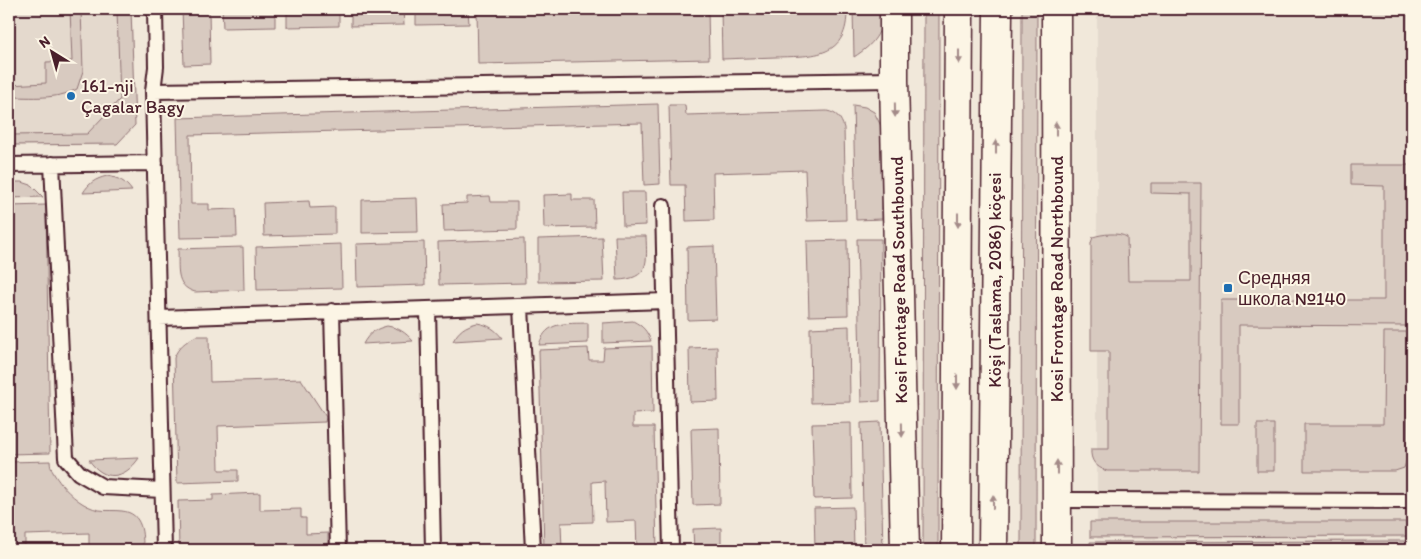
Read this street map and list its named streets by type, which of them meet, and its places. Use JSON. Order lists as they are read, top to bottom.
{
  "streets": {
    "street": ["Kosi Frontage Road Northbound", "Kosi Frontage Road Southbound", "Köşi (Taslama, 2086) köçesi"]
  },
  "one_way": ["Kosi Frontage Road Northbound", "Kosi Frontage Road Southbound"],
  "places": {
    "other": ["161-nji Çagalar Bagy"],
    "transit": ["Средняя школа №140"]
  },
  "north": "top left"
}
